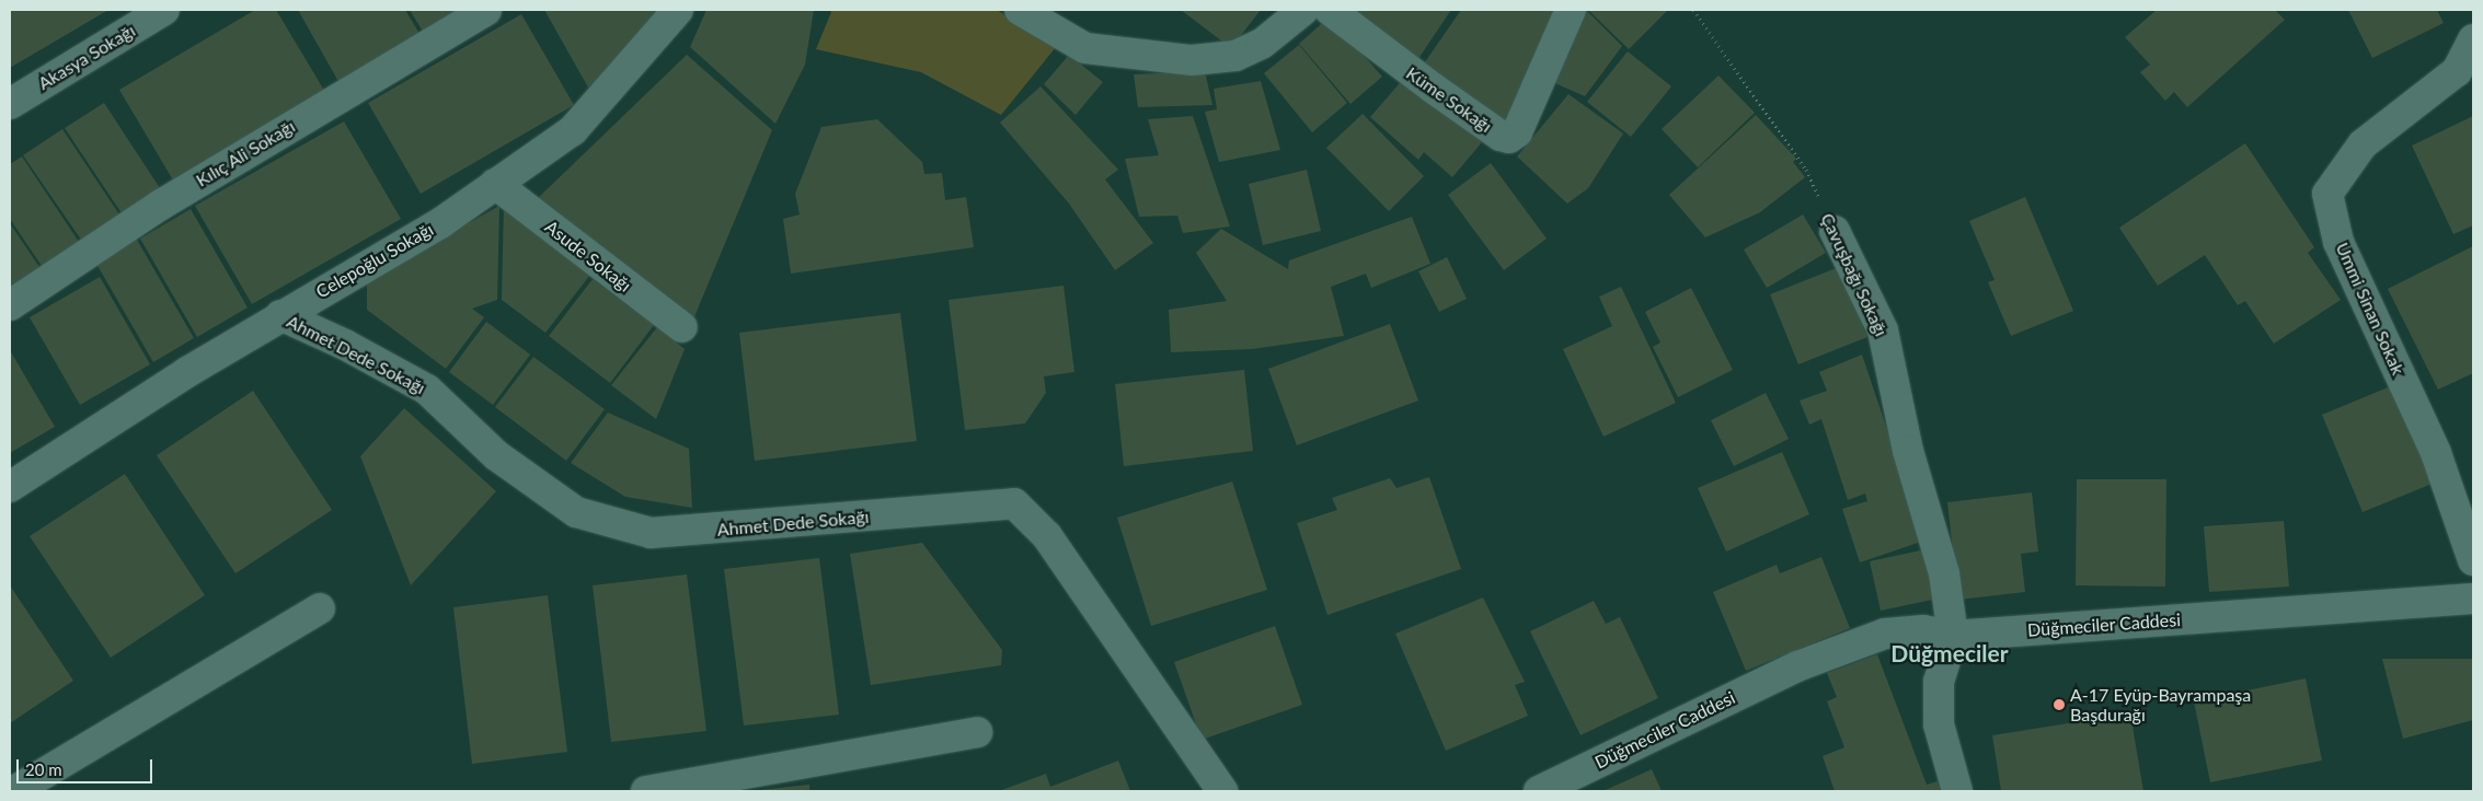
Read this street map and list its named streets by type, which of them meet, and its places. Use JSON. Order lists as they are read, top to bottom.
{
  "streets": {
    "street": [
      "Akasya Sokağı",
      "Küme Sokağı",
      "Kılıç Ali Sokağı",
      "Asude Sokağı",
      "Celepoğlu Sokağı",
      "Çavuşbağı Sokağı",
      "Ummi Sinan Sokak",
      "Ahmet Dede Sokağı",
      "Düğmeciler Caddesi"
    ]
  },
  "crossings": [
    ["Asude Sokağı", "Celepoğlu Sokağı"],
    ["Celepoğlu Sokağı", "Ahmet Dede Sokağı"],
    ["Çavuşbağı Sokağı", "Düğmeciler Caddesi"]
  ],
  "districts": ["Düğmeciler"],
  "places": ["A-17 Eyüp-Bayrampaşa Başdurağı"],
  "scale_bar": "20 m"
}
